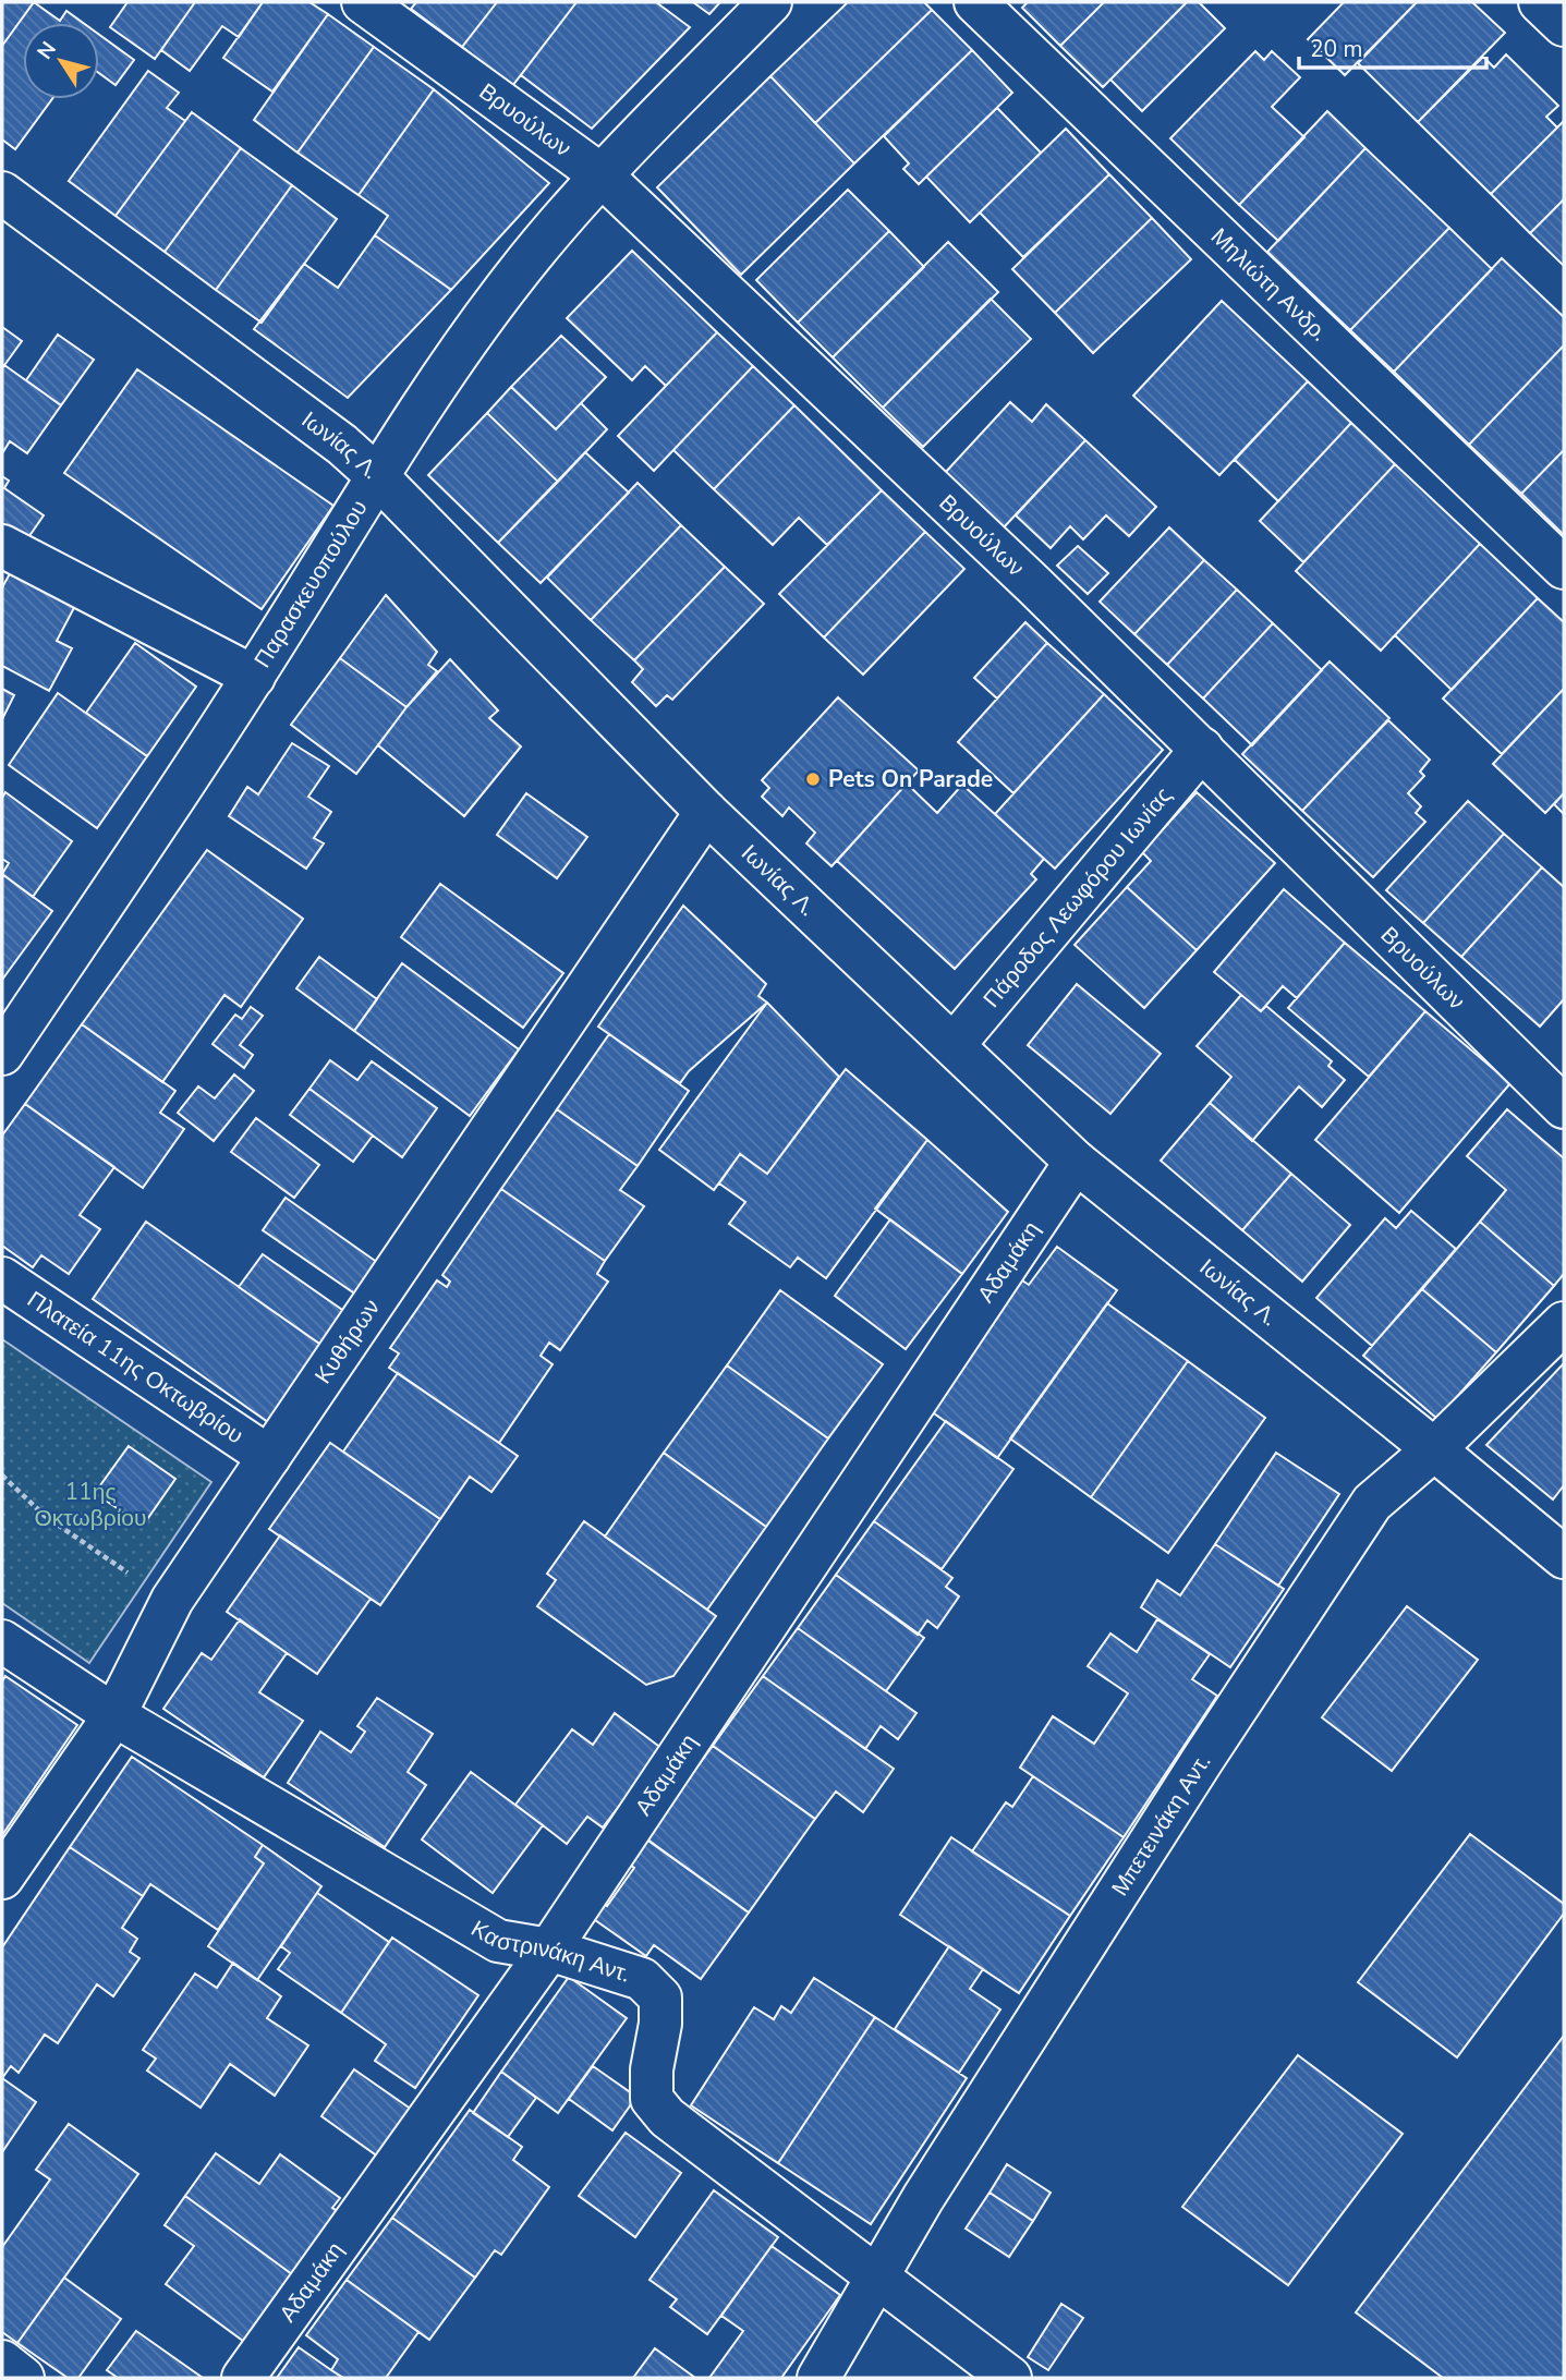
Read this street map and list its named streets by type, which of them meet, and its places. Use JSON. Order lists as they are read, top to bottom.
{
  "streets": {
    "street": [
      "Βρυούλων",
      "Μηλιώτη Ανδρ.",
      "Ιωνίας Λ.",
      "Παρασκευοπούλου",
      "Πάροδος Λεωφόρου Ιωνίας",
      "Αδαμάκη",
      "Κυθήρων",
      "Πλατεία 11ης Οκτωβρίου",
      "Μπετεινάκη Αντ.",
      "Καστρινάκη Αντ."
    ]
  },
  "crossings": [
    ["Βρυούλων", "Παρασκευοπούλου"],
    ["Βρυούλων", "Πάροδος Λεωφόρου Ιωνίας"],
    ["Ιωνίας Λ.", "Παρασκευοπούλου"],
    ["Ιωνίας Λ.", "Πάροδος Λεωφόρου Ιωνίας"],
    ["Ιωνίας Λ.", "Αδαμάκη"],
    ["Ιωνίας Λ.", "Κυθήρων"],
    ["Ιωνίας Λ.", "Μπετεινάκη Αντ."],
    ["Αδαμάκη", "Καστρινάκη Αντ."],
    ["Κυθήρων", "Πλατεία 11ης Οκτωβρίου"],
    ["Κυθήρων", "Καστρινάκη Αντ."],
    ["Μπετεινάκη Αντ.", "Καστρινάκη Αντ."]
  ],
  "parks": ["11ης Οκτωβρίου"],
  "places": ["Pets On Parade"],
  "scale_bar": "20 m",
  "north": "top left"
}
